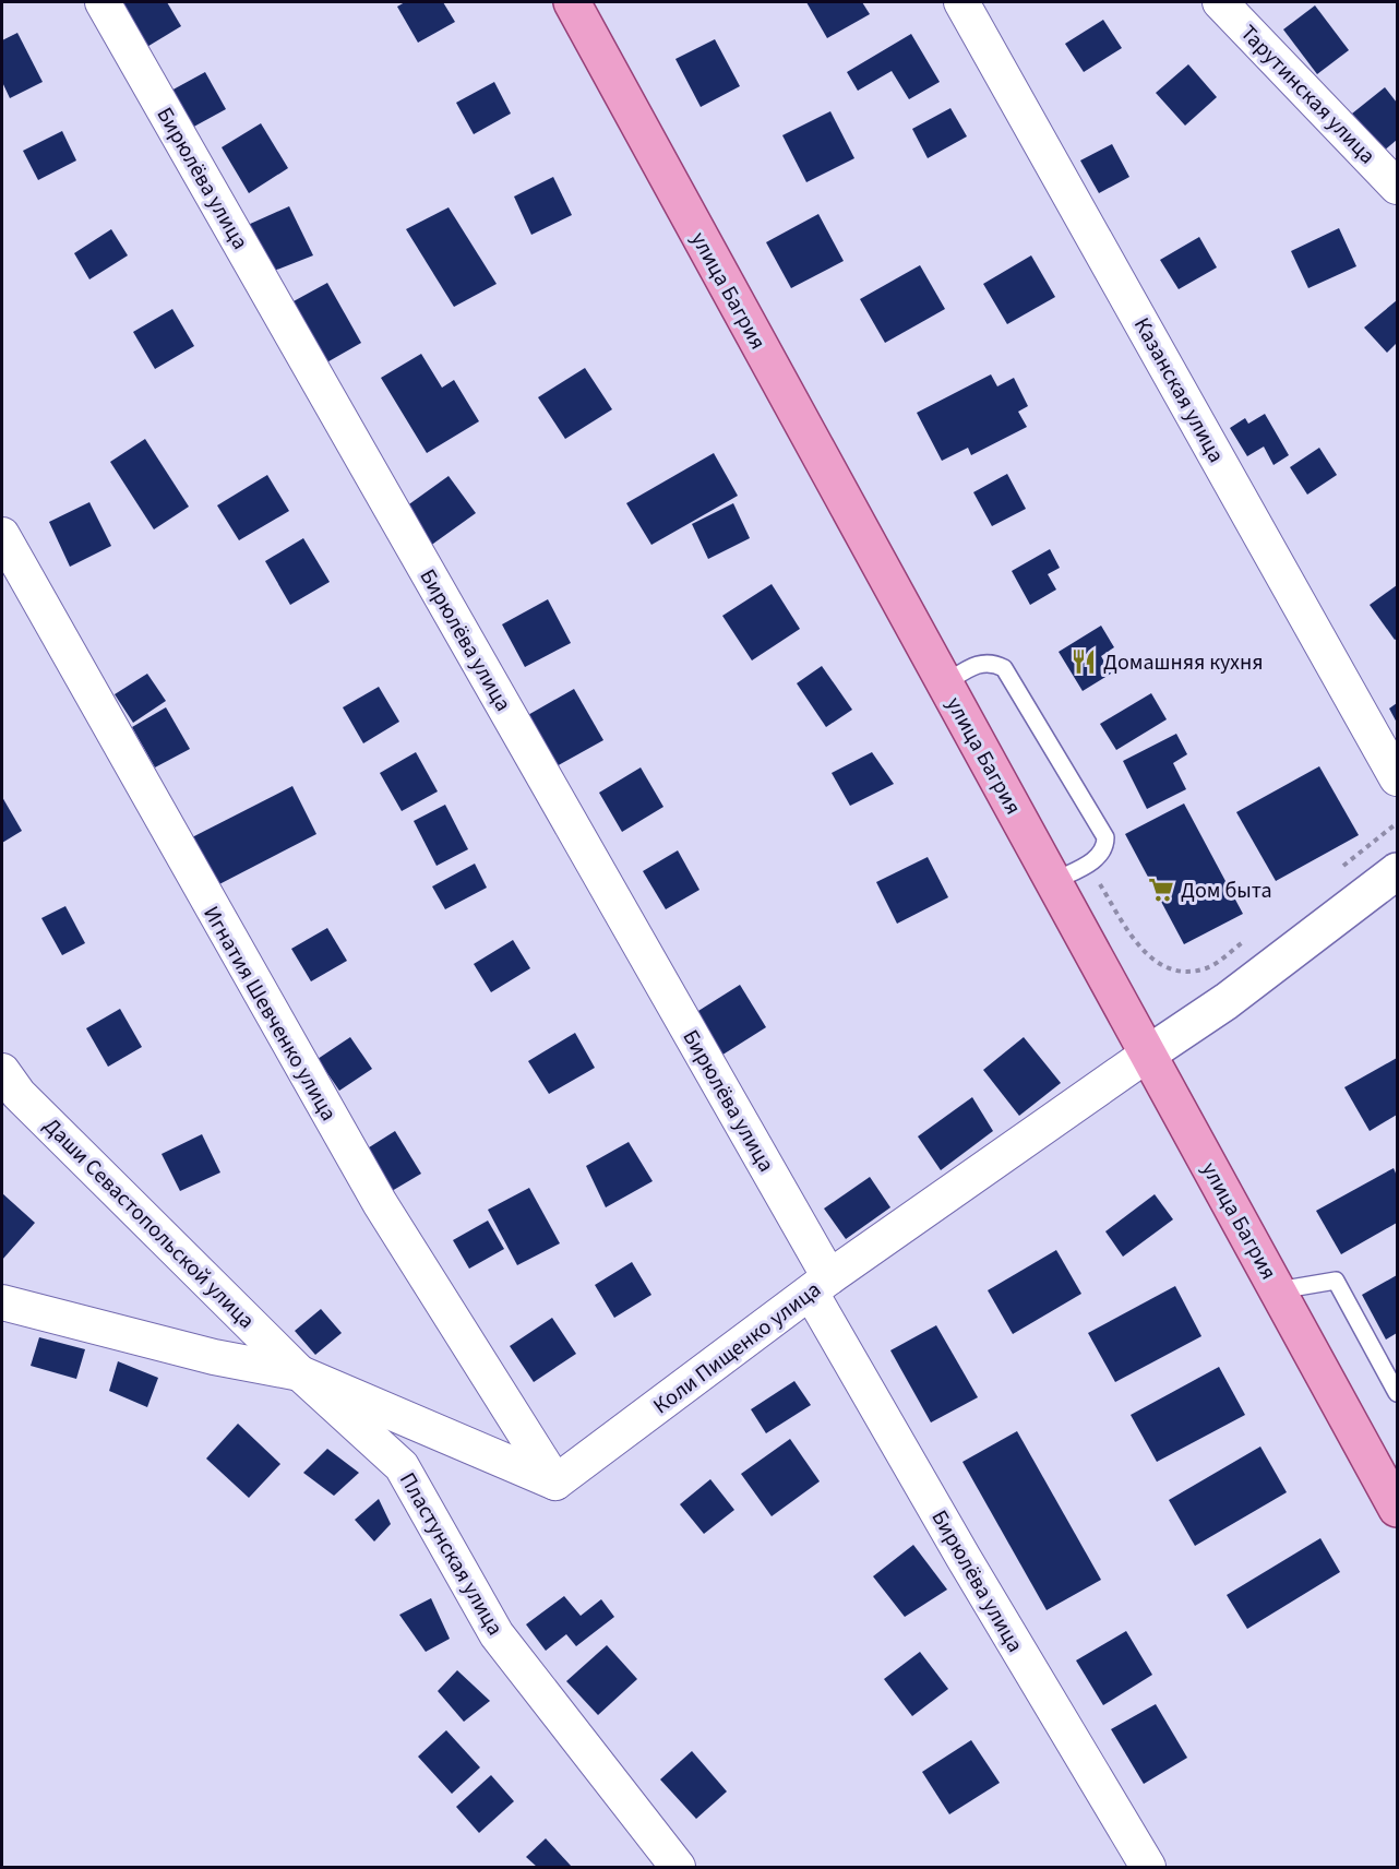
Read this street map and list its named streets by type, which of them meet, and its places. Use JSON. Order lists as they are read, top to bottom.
{
  "streets": {
    "main road": ["улица Багрия"],
    "street": [
      "Тарутинская улица",
      "Бирюлёва улица",
      "Казанская улица",
      "Игнатия Шевченко улица",
      "Даши Севастопольской улица",
      "Коли Пищенко улица",
      "Пластунская улица"
    ]
  },
  "crossings": [
    ["Бирюлёва улица", "Коли Пищенко улица"],
    ["улица Багрия", "Коли Пищенко улица"],
    ["Игнатия Шевченко улица", "Коли Пищенко улица"],
    ["Даши Севастопольской улица", "Пластунская улица"]
  ],
  "places": {
    "restaurant": ["Домашняя кухня"],
    "supermarket": ["Дом быта"]
  }
}
